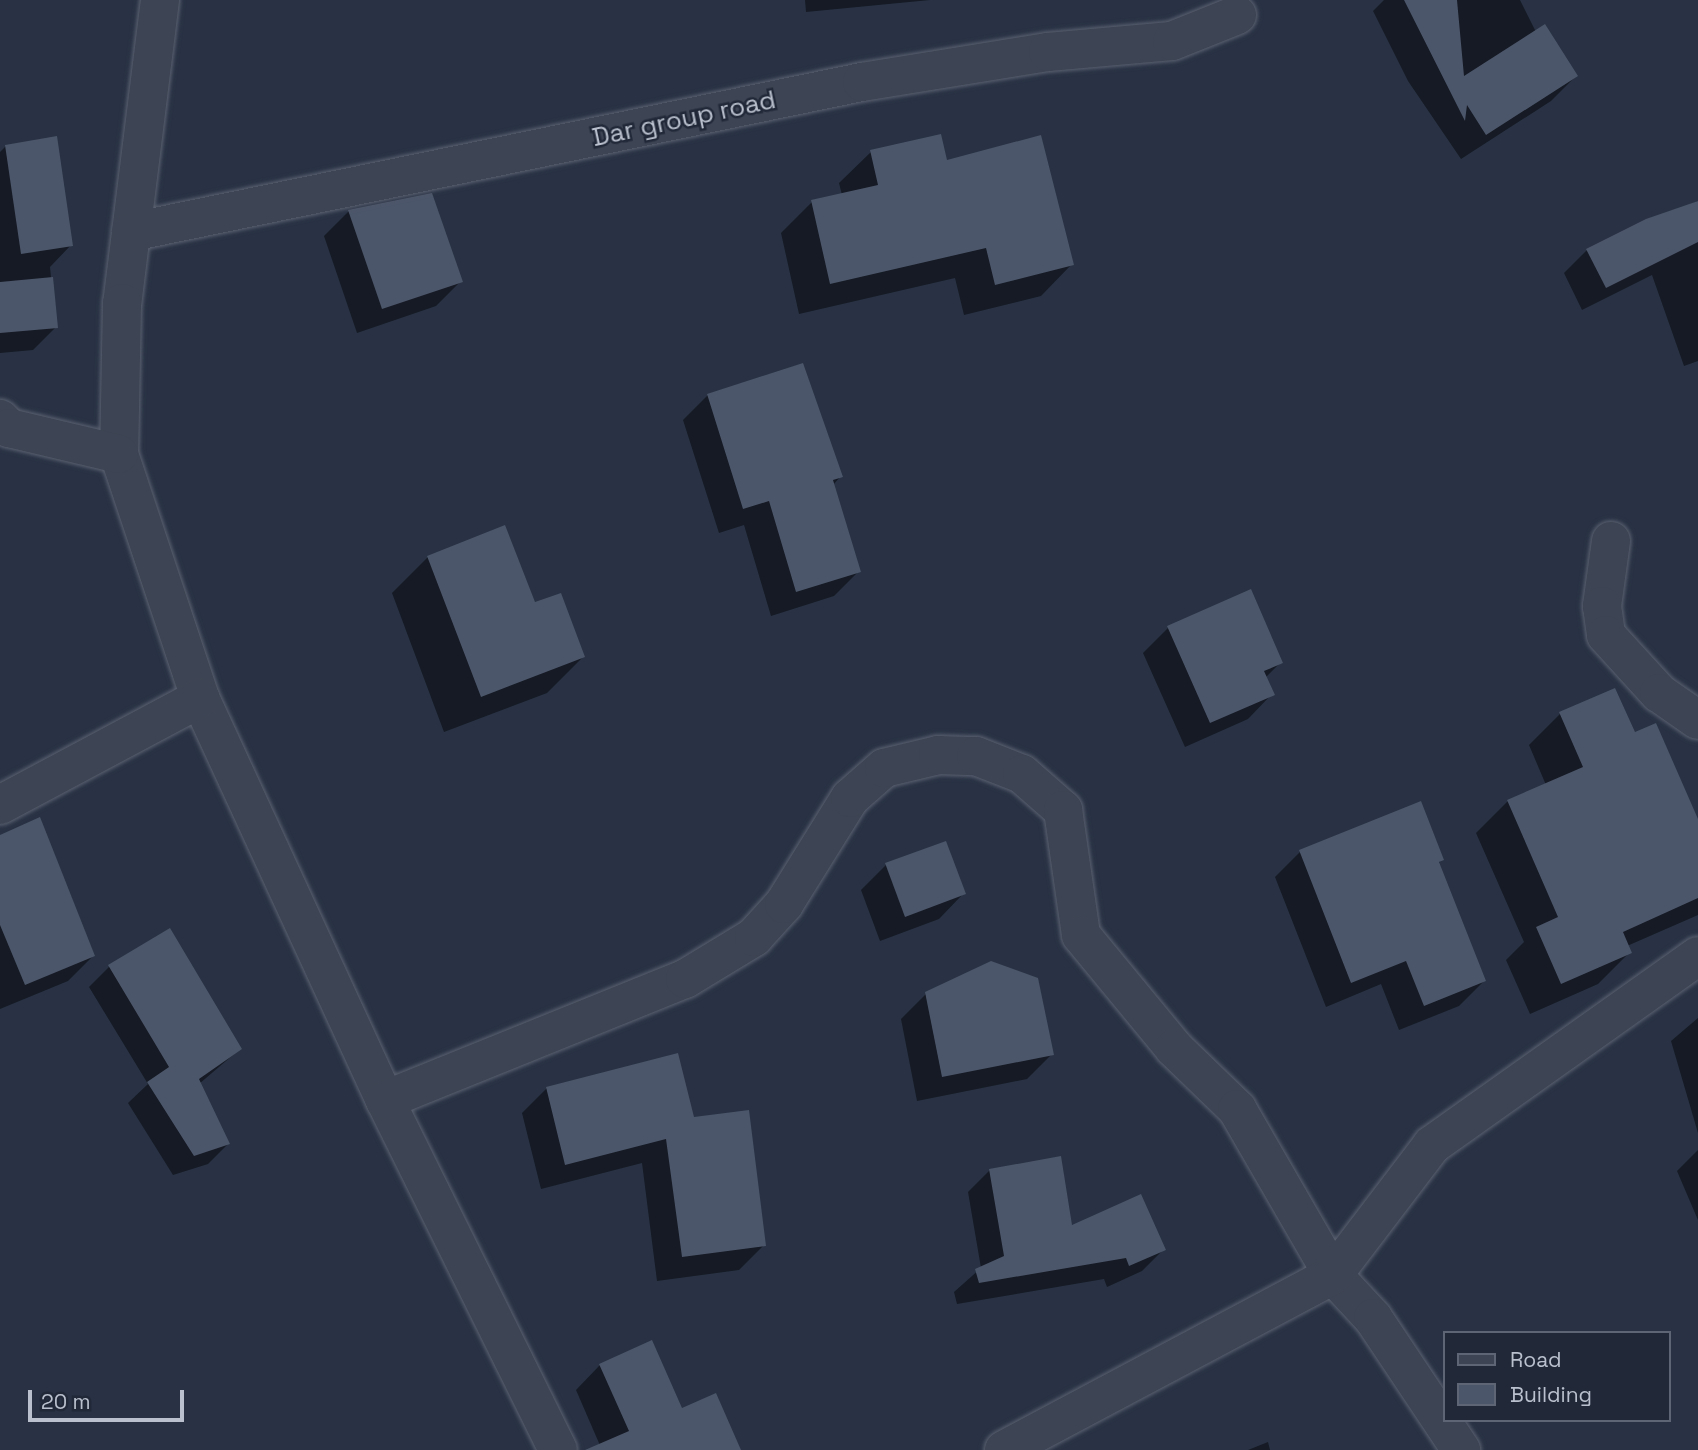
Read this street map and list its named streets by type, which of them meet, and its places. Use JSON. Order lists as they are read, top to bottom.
{
  "streets": {
    "street": ["Dar group road"]
  },
  "legend": ["Road", "Building"],
  "scale_bar": "20 m"
}
